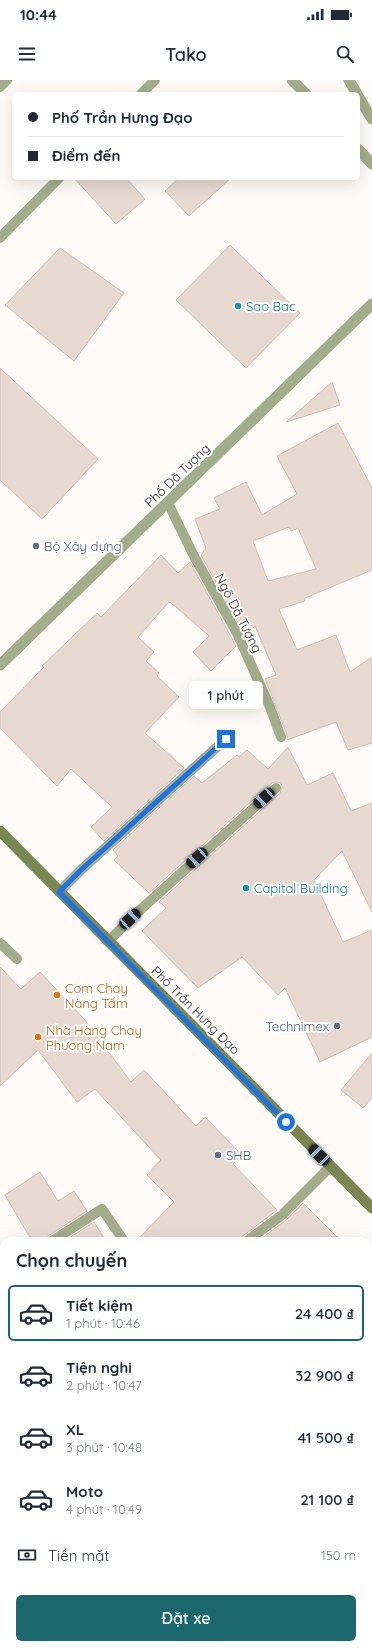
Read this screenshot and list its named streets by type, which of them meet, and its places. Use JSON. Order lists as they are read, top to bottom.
{
  "streets": {
    "main road": ["Phố Trần Hưng Đạo"],
    "street": ["Phố Dã Tượng"],
    "lane": ["Ngõ Dã Tượng"]
  },
  "crossings": [
    ["Phố Dã Tượng", "Ngõ Dã Tượng"]
  ],
  "places": [
    "Sao Bac",
    "Bộ Xây dựng",
    "Capital Building",
    "Cơm Chay Nàng Tấm",
    "Technimex",
    "Nhà Hàng Chay Phương Nam",
    "SHB"
  ],
  "page": {
    "status": "10:44",
    "header": "Tako",
    "banner": ["Phố Trần Hưng Đạo", "Điểm đến"],
    "bubble": "1 phút",
    "heading": "Chọn chuyến",
    "list": [
      {
        "name": "Tiết kiệm",
        "note": "1 phút · 10:46",
        "value": "24 400 ₫"
      },
      {
        "name": "Tiện nghi",
        "note": "2 phút · 10:47",
        "value": "32 900 ₫"
      },
      {
        "name": "XL",
        "note": "3 phút · 10:48",
        "value": "41 500 ₫"
      },
      {
        "name": "Moto",
        "note": "4 phút · 10:49",
        "value": "21 100 ₫"
      }
    ],
    "pay": ["Tiền mặt", "150 m"],
    "buttons": "Đặt xe"
  }
}
